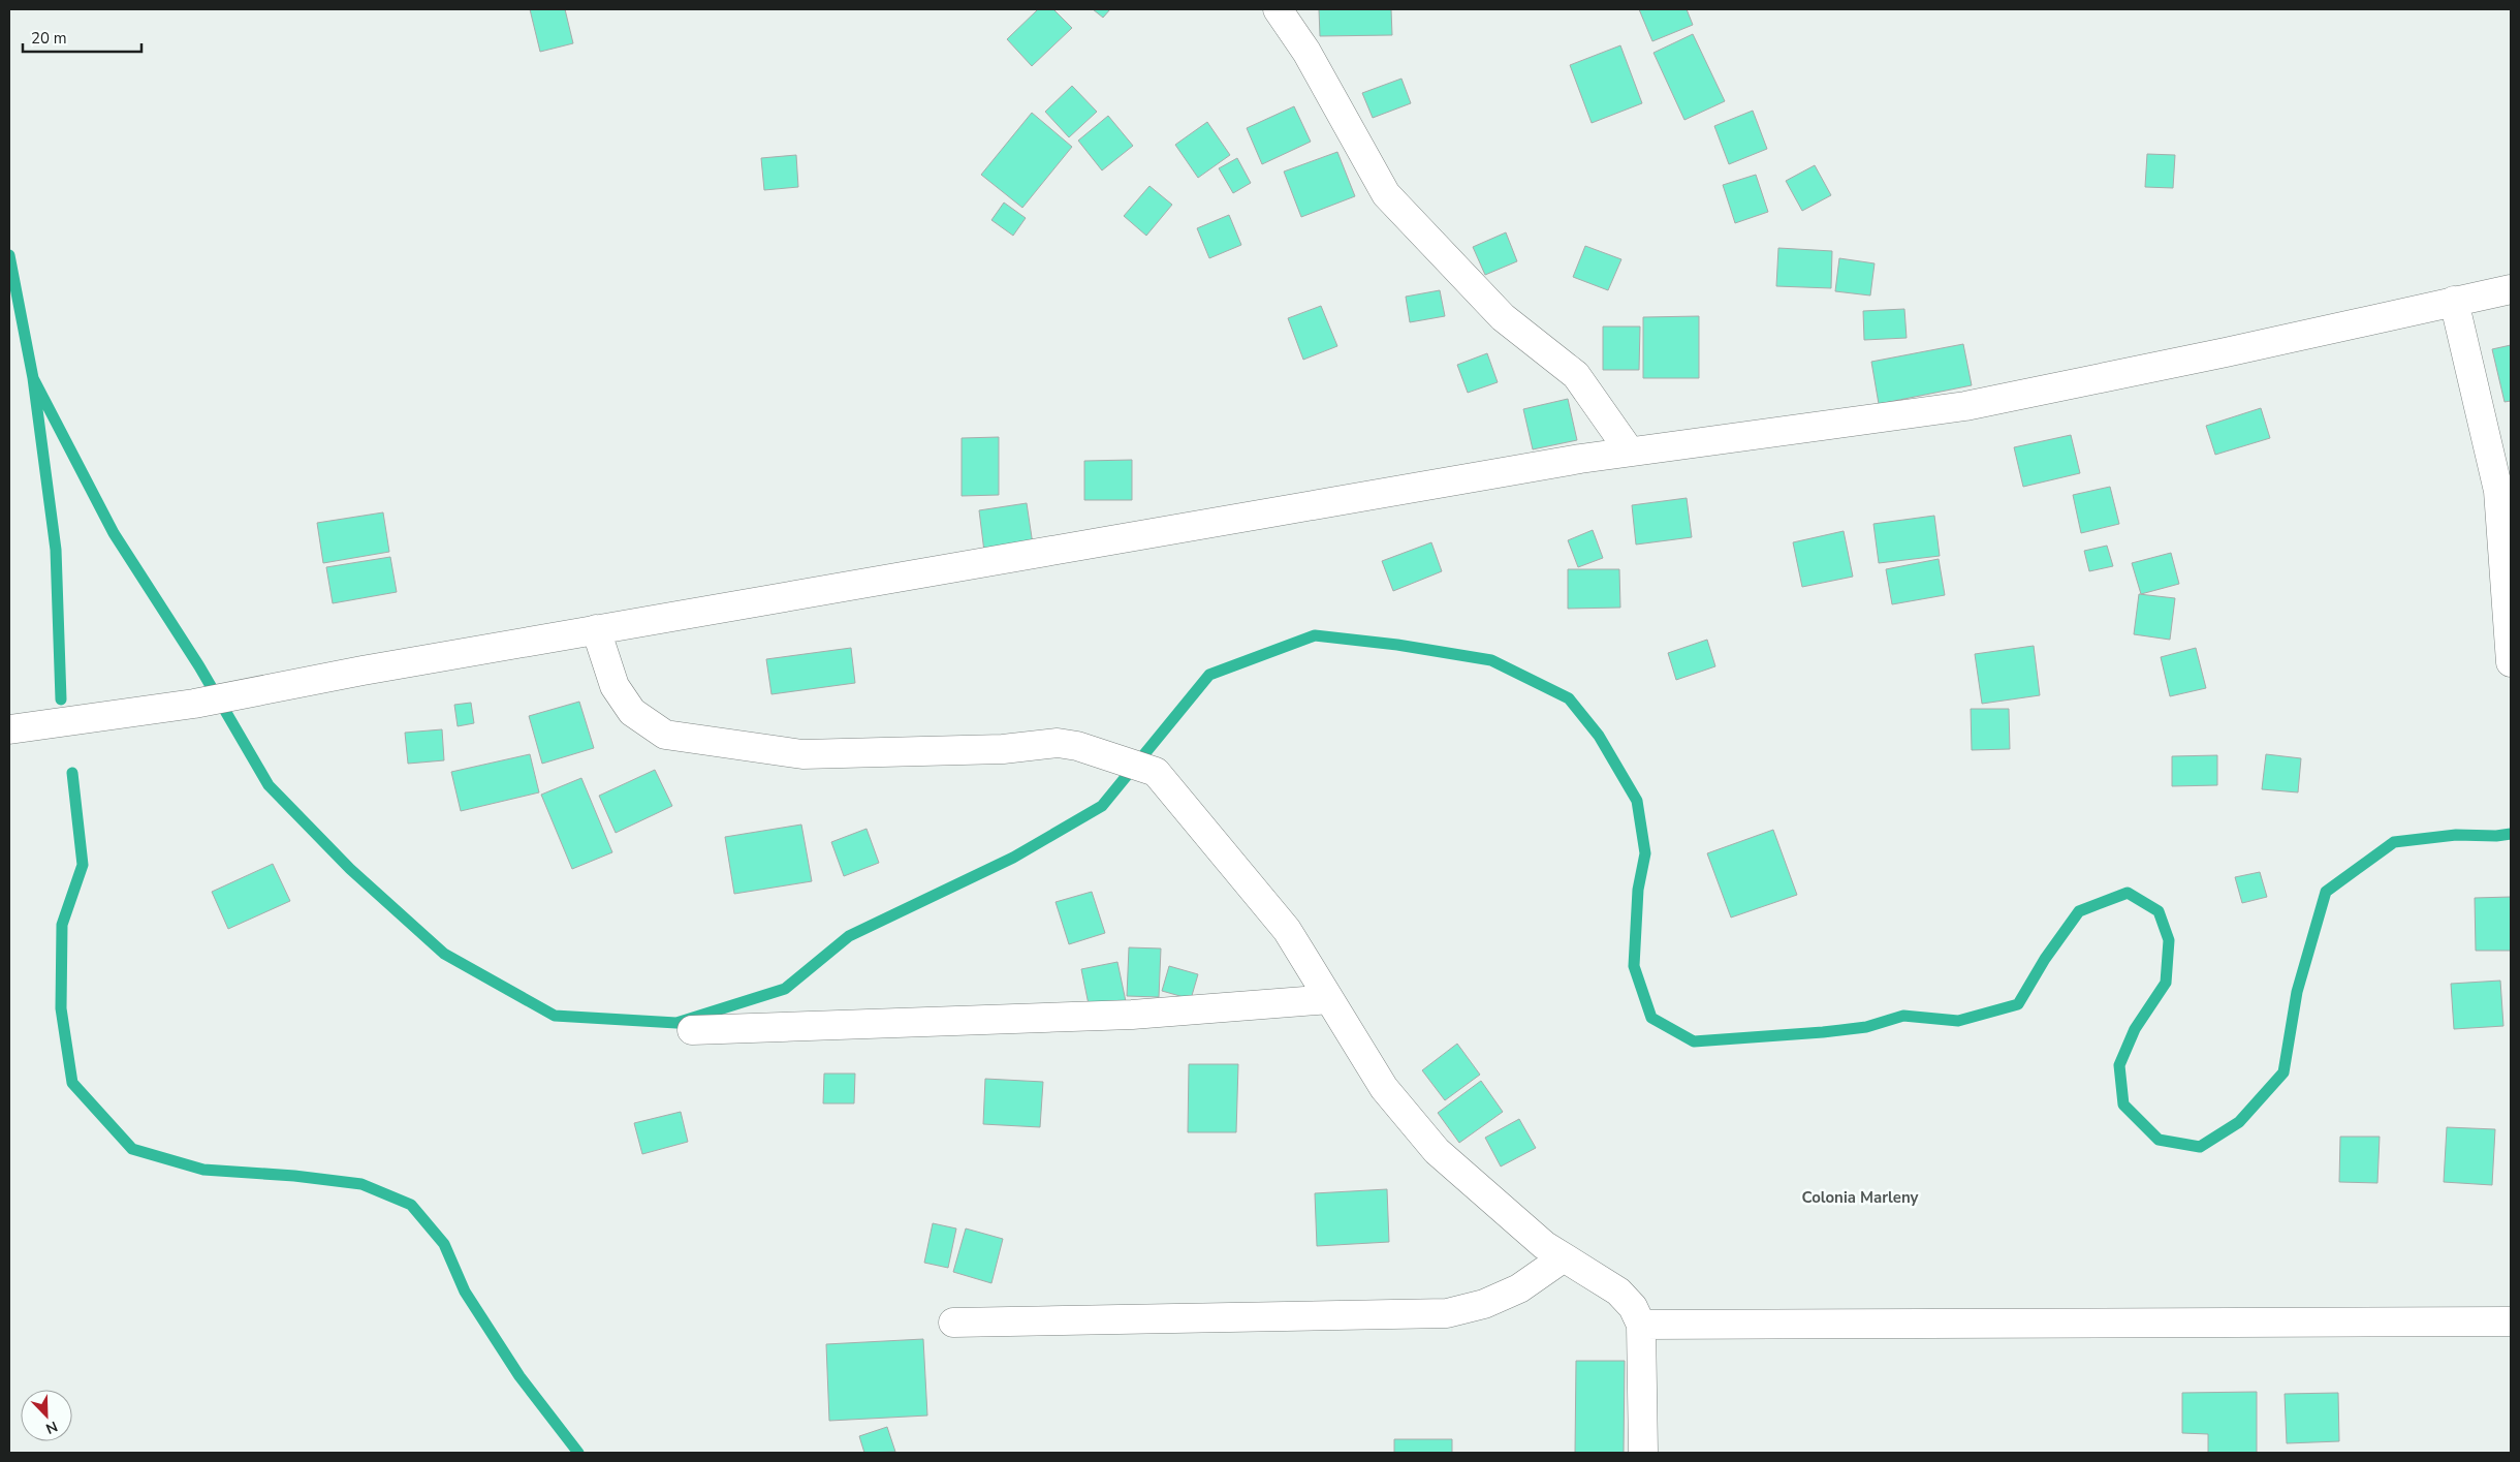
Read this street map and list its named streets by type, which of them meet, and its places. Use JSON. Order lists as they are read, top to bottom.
{
  "districts": ["Colonia Marleny"],
  "scale_bar": "20 m",
  "north": "bottom right"
}
